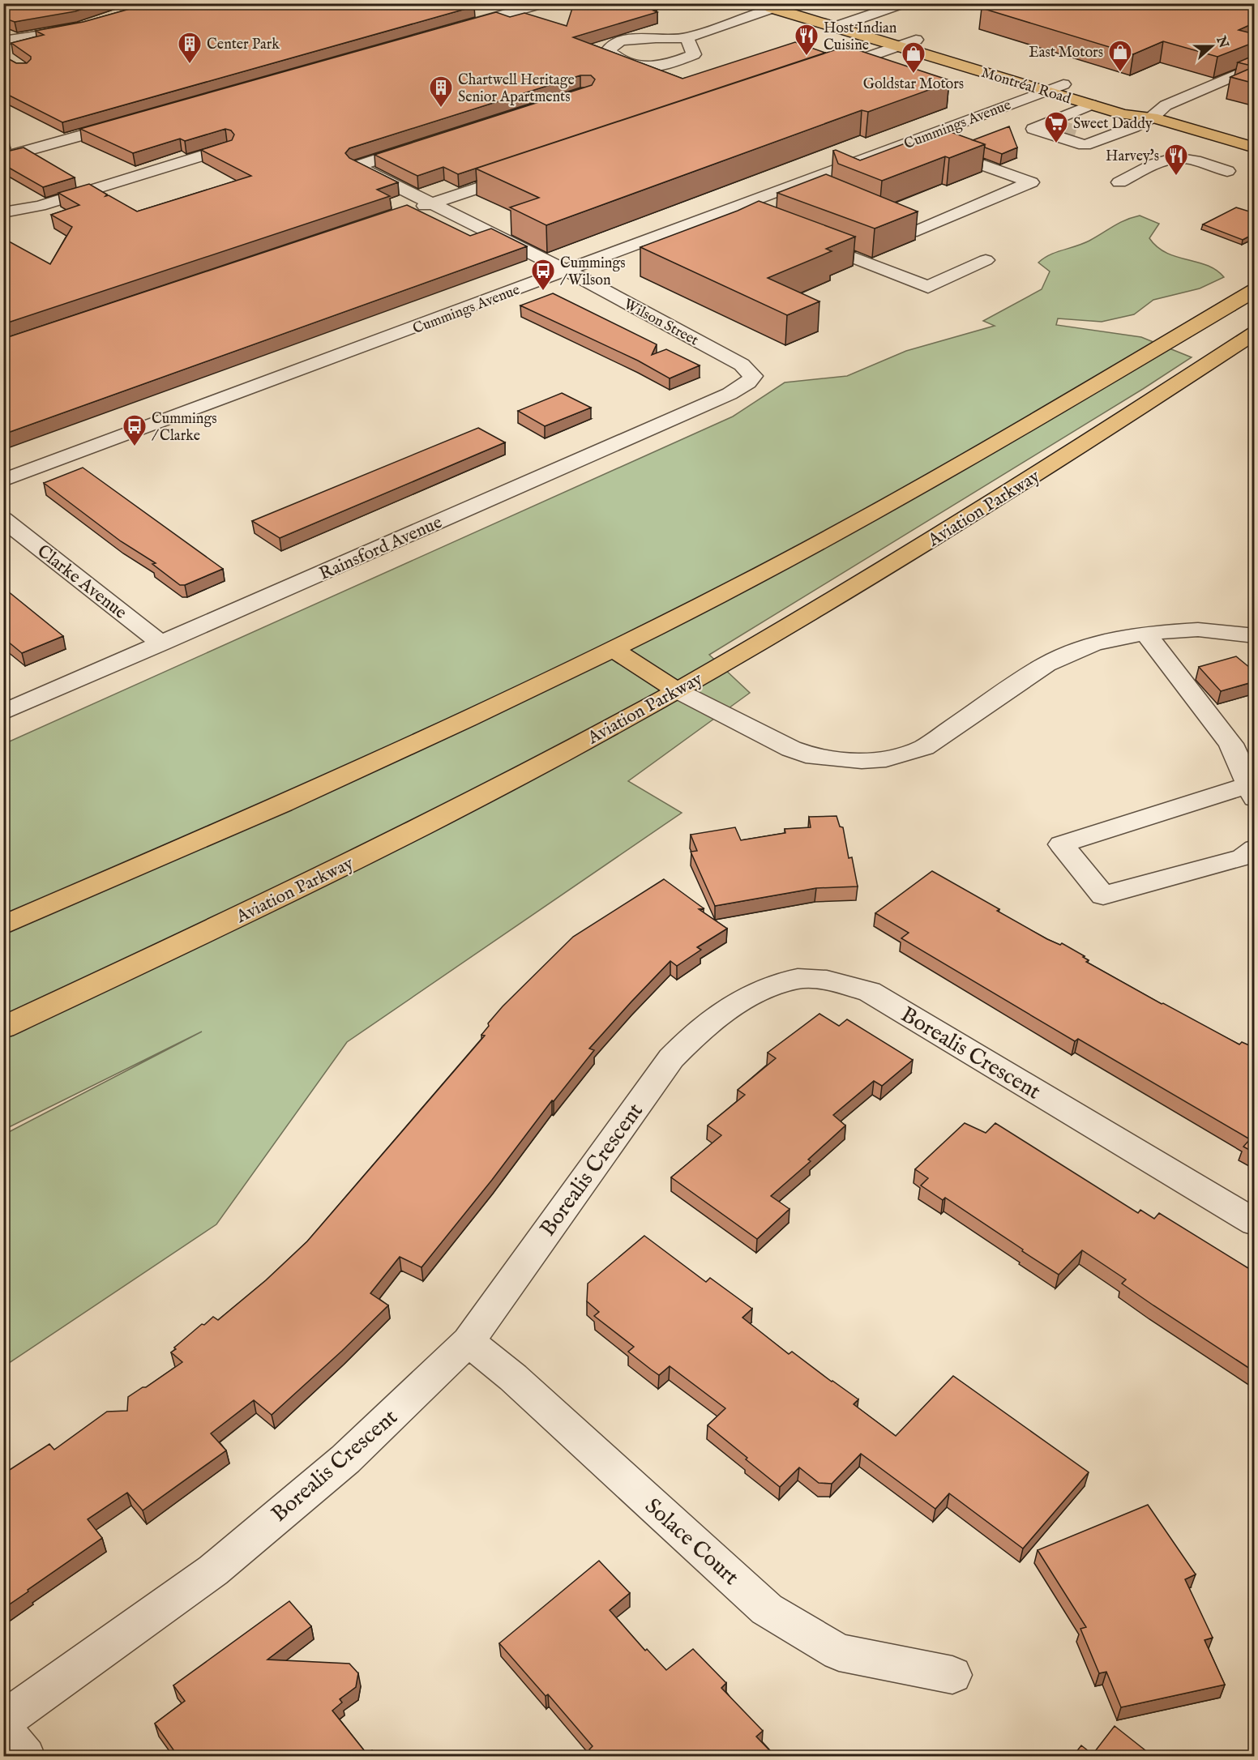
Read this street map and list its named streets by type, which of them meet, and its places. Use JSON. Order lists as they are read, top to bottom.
{
  "streets": {
    "main road": ["Montréal Road", "Aviation Parkway"],
    "street": [
      "Cummings Avenue",
      "Wilson Street",
      "Rainsford Avenue",
      "Clarke Avenue",
      "Borealis Crescent",
      "Solace Court"
    ]
  },
  "crossings": [
    ["Montréal Road", "Cummings Avenue"],
    ["Cummings Avenue", "Wilson Street"],
    ["Wilson Street", "Rainsford Avenue"],
    ["Rainsford Avenue", "Clarke Avenue"],
    ["Borealis Crescent", "Solace Court"]
  ],
  "places": {
    "restaurant": ["Host Indian Cuisine", "Harvey's"],
    "building": ["Center Park", "Chartwell Heritage Senior Apartments"],
    "shop": ["East Motors", "Goldstar Motors"],
    "supermarket": ["Sweet Daddy"],
    "bus stop": ["Cummings / Wilson", "Cummings / Clarke"]
  },
  "north": "right"
}
